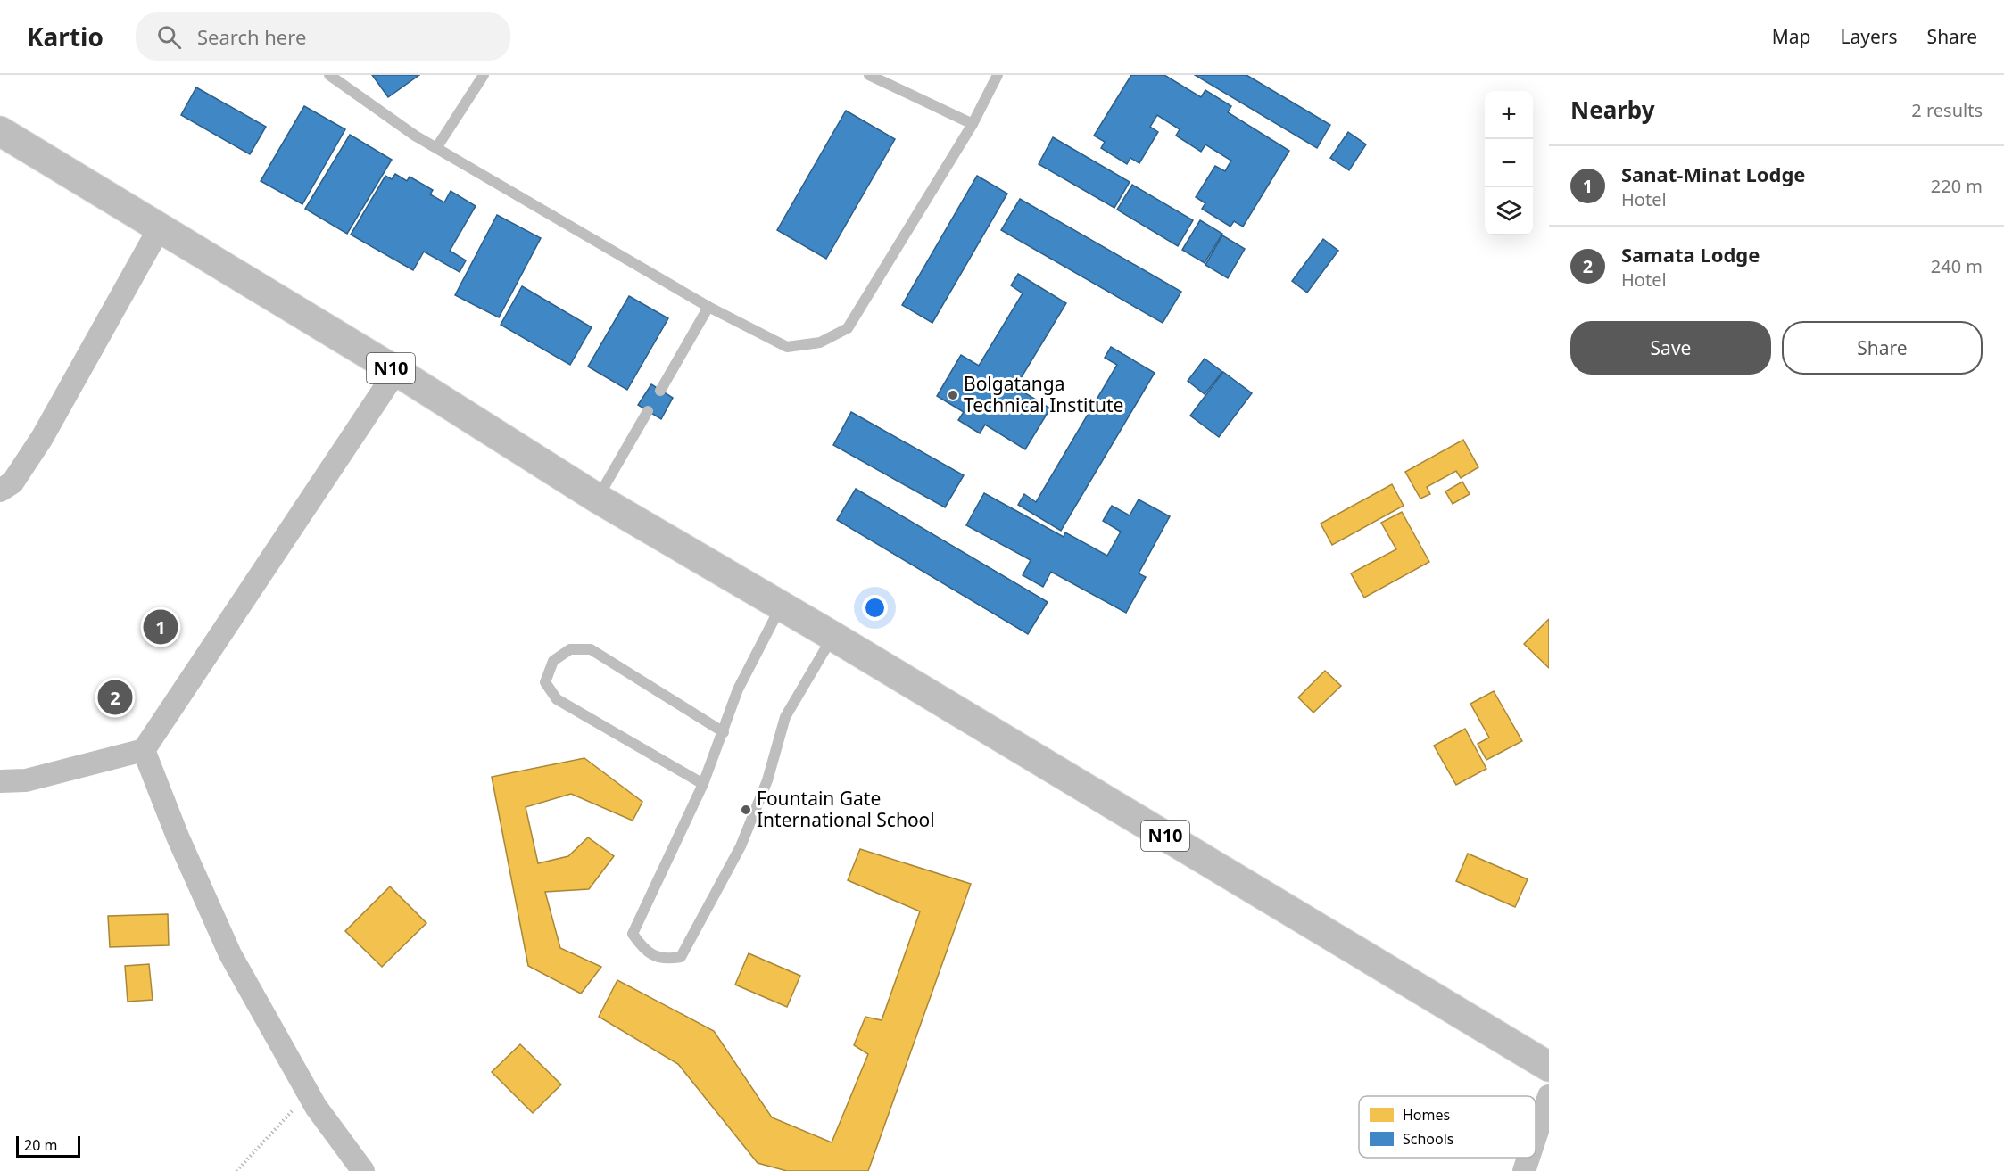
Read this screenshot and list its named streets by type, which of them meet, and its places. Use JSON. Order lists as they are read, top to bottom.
{
  "streets": {
    "highway": ["N10"]
  },
  "places": ["Bolgatanga Technical Institute", "Fountain Gate International School"],
  "legend": ["Homes", "Schools"],
  "scale_bar": "20 m",
  "page": {
    "header": "Kartio",
    "search": "Search here",
    "nav": ["Map", "Layers", "Share"],
    "heading": ["Nearby", "2 results"],
    "map_buttons": ["+", "−"],
    "list": [
      {
        "mark": "1",
        "name": "Sanat-Minat Lodge",
        "note": "Hotel",
        "value": "220 m"
      },
      {
        "mark": "2",
        "name": "Samata Lodge",
        "note": "Hotel",
        "value": "240 m"
      }
    ],
    "buttons": ["Save", "Share"],
    "pins": ["1", "2"],
    "scale": "20 m"
  }
}
